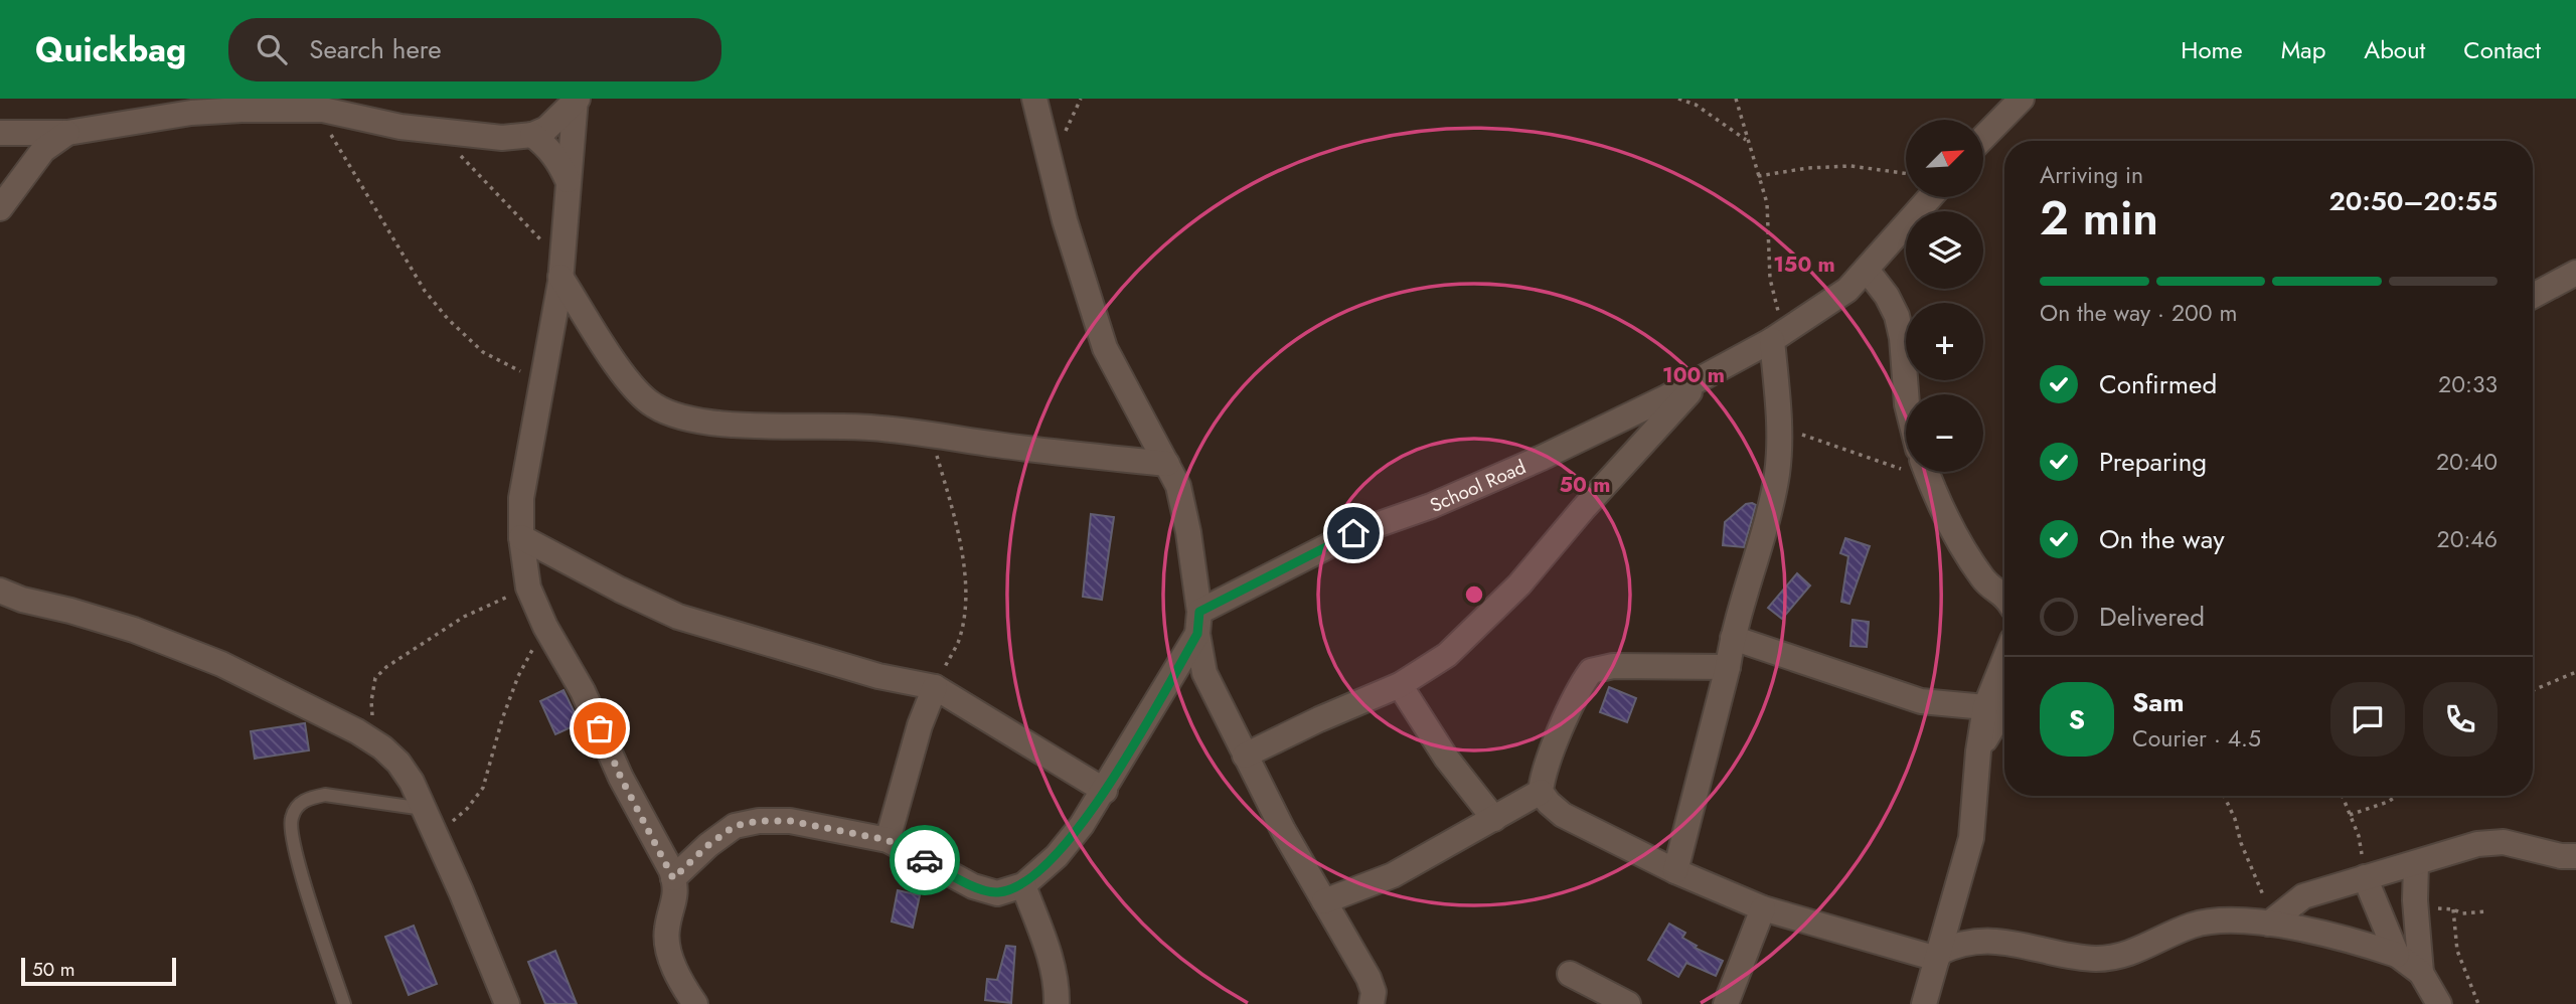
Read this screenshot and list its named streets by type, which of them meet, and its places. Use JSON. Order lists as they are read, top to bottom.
{
  "streets": {
    "street": ["School Road"]
  },
  "scale_bar": "50 m",
  "north": "top right",
  "page": {
    "header": "Quickbag",
    "search": "Search here",
    "nav": [
      "Home",
      "Map",
      "About",
      "Contact"
    ],
    "map_buttons": ["+", "−"],
    "heading": ["2 min", "Arriving in", "20:50–20:55"],
    "panel": ["Sam", "Courier · 4.5"],
    "bar": "On the way · 200 m",
    "list": [
      ["Confirmed", "20:33"],
      ["Preparing", "20:40"],
      ["On the way", "20:46"],
      "Delivered"
    ],
    "round": "S",
    "scale": "50 m"
  },
  "rings": ["150 m", "100 m", "50 m"]
}
